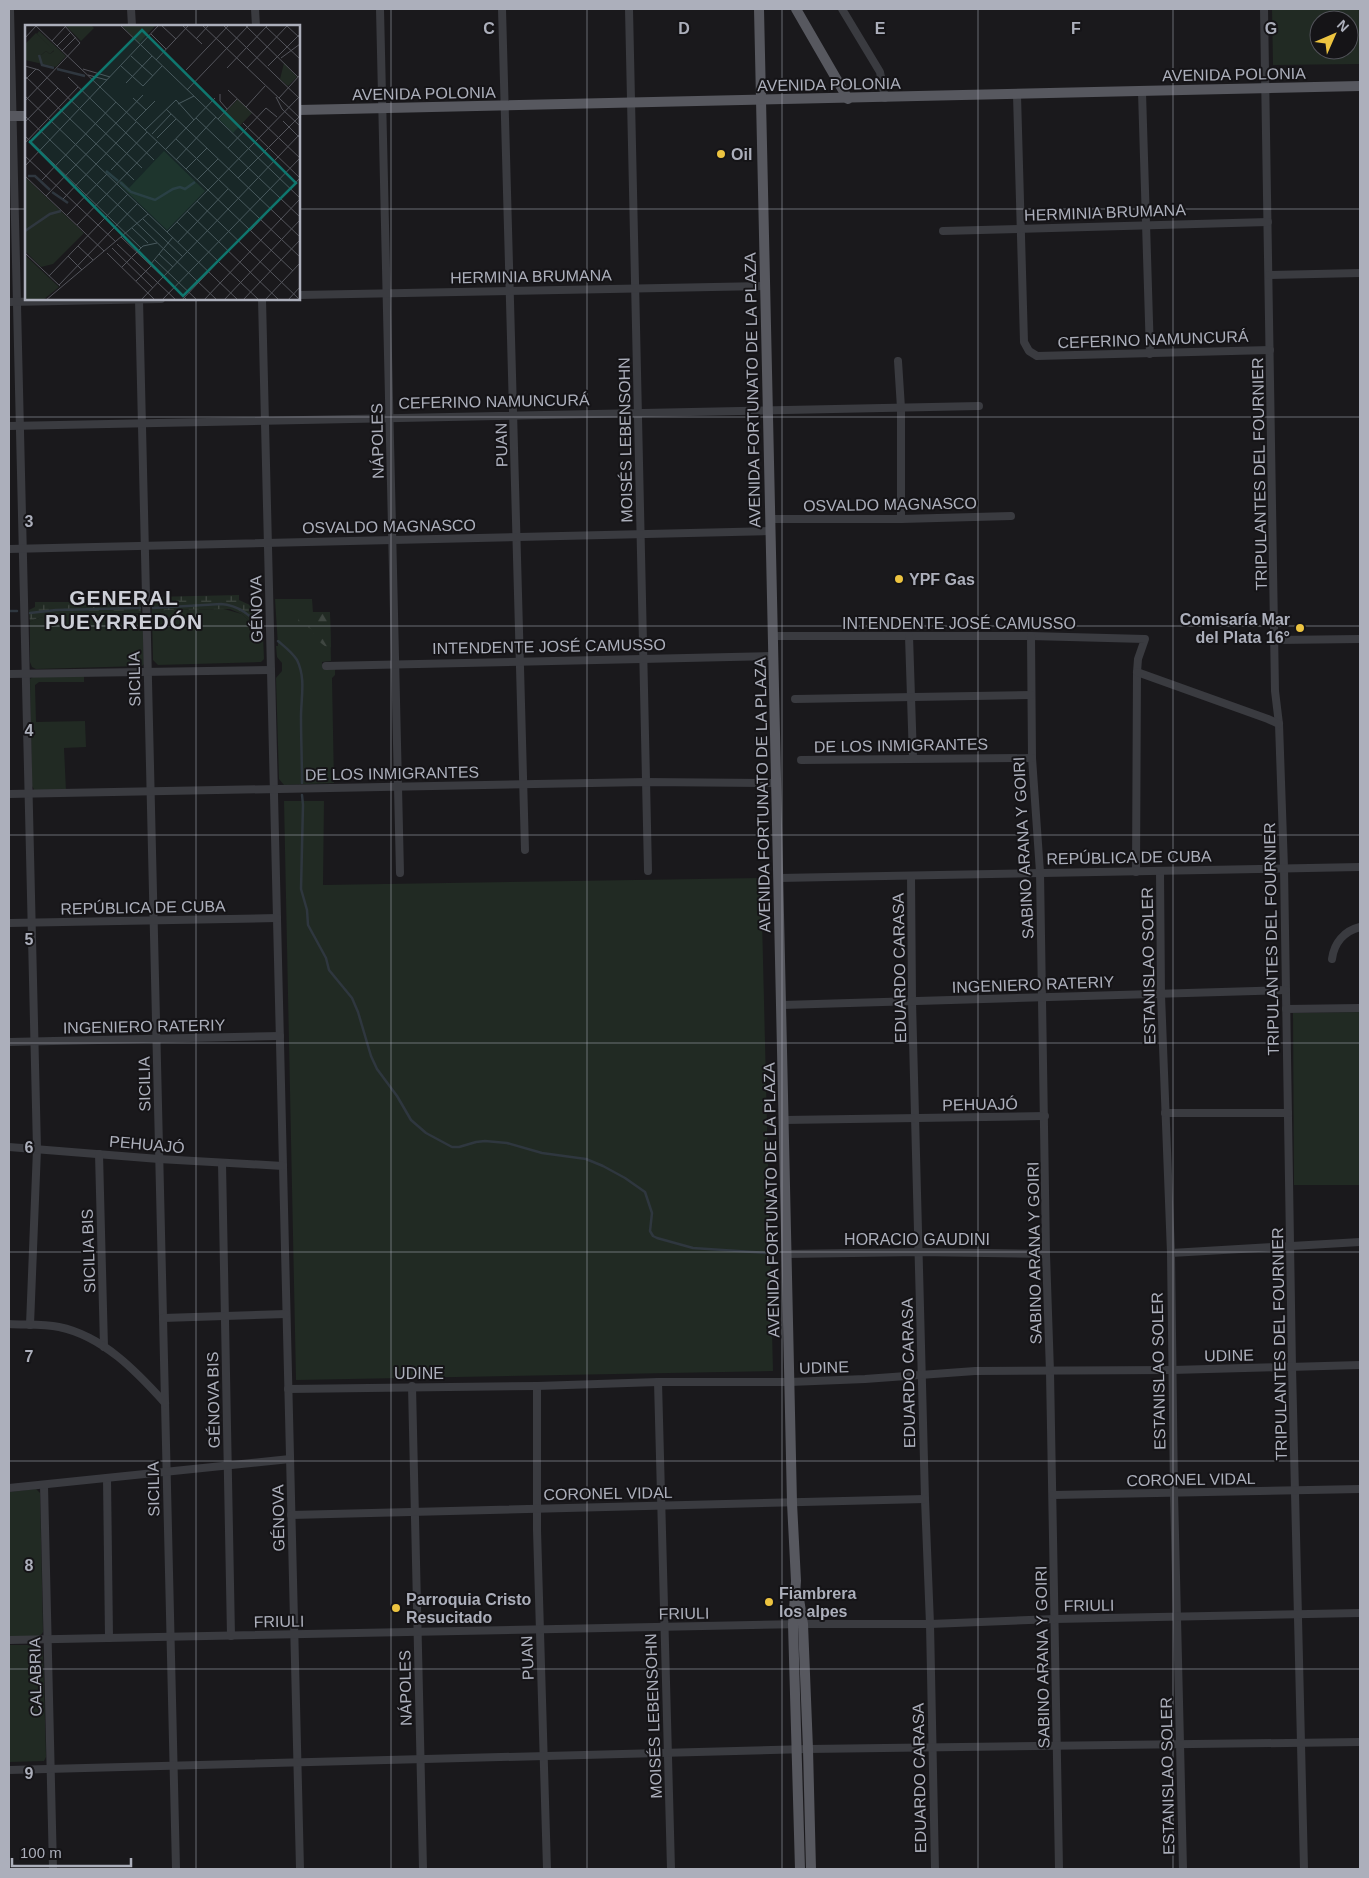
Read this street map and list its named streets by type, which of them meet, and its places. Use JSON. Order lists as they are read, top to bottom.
{
  "streets": {
    "main road": ["AVENIDA POLONIA", "AVENIDA FORTUNATO DE LA PLAZA"],
    "street": [
      "HERMINIA BRUMANA",
      "CEFERINO NAMUNCURÁ",
      "MOISÉS LEBENSOHN",
      "NÁPOLES",
      "PUAN",
      "TRIPULANTES DEL FOURNIER",
      "OSVALDO MAGNASCO",
      "GÉNOVA",
      "INTENDENTE JOSÉ CAMUSSO",
      "SICILIA",
      "DE LOS INMIGRANTES",
      "SABINO ARANA Y GOIRI",
      "REPÚBLICA DE CUBA",
      "ESTANISLAO SOLER",
      "EDUARDO CARASA",
      "INGENIERO RATERIY",
      "PEHUAJÓ",
      "HORACIO GAUDINI",
      "SICILIA BIS",
      "UDINE",
      "GÉNOVA BIS",
      "CORONEL VIDAL",
      "FRIULI",
      "CALABRIA"
    ]
  },
  "crossings": [
    ["AVENIDA POLONIA", "AVENIDA FORTUNATO DE LA PLAZA"],
    ["AVENIDA POLONIA", "MOISÉS LEBENSOHN"],
    ["AVENIDA POLONIA", "NÁPOLES"],
    ["AVENIDA POLONIA", "PUAN"],
    ["AVENIDA POLONIA", "TRIPULANTES DEL FOURNIER"],
    ["HERMINIA BRUMANA", "CEFERINO NAMUNCURÁ"],
    ["HERMINIA BRUMANA", "AVENIDA FORTUNATO DE LA PLAZA"],
    ["HERMINIA BRUMANA", "MOISÉS LEBENSOHN"],
    ["HERMINIA BRUMANA", "NÁPOLES"],
    ["HERMINIA BRUMANA", "PUAN"],
    ["HERMINIA BRUMANA", "TRIPULANTES DEL FOURNIER"],
    ["CEFERINO NAMUNCURÁ", "AVENIDA FORTUNATO DE LA PLAZA"],
    ["CEFERINO NAMUNCURÁ", "MOISÉS LEBENSOHN"],
    ["CEFERINO NAMUNCURÁ", "NÁPOLES"],
    ["CEFERINO NAMUNCURÁ", "PUAN"],
    ["CEFERINO NAMUNCURÁ", "TRIPULANTES DEL FOURNIER"],
    ["CEFERINO NAMUNCURÁ", "GÉNOVA"],
    ["CEFERINO NAMUNCURÁ", "SICILIA"],
    ["AVENIDA FORTUNATO DE LA PLAZA", "OSVALDO MAGNASCO"],
    ["AVENIDA FORTUNATO DE LA PLAZA", "INTENDENTE JOSÉ CAMUSSO"],
    ["AVENIDA FORTUNATO DE LA PLAZA", "DE LOS INMIGRANTES"],
    ["AVENIDA FORTUNATO DE LA PLAZA", "REPÚBLICA DE CUBA"],
    ["AVENIDA FORTUNATO DE LA PLAZA", "INGENIERO RATERIY"],
    ["AVENIDA FORTUNATO DE LA PLAZA", "PEHUAJÓ"],
    ["AVENIDA FORTUNATO DE LA PLAZA", "HORACIO GAUDINI"],
    ["AVENIDA FORTUNATO DE LA PLAZA", "UDINE"],
    ["AVENIDA FORTUNATO DE LA PLAZA", "CORONEL VIDAL"],
    ["AVENIDA FORTUNATO DE LA PLAZA", "FRIULI"],
    ["MOISÉS LEBENSOHN", "OSVALDO MAGNASCO"],
    ["MOISÉS LEBENSOHN", "INTENDENTE JOSÉ CAMUSSO"],
    ["MOISÉS LEBENSOHN", "DE LOS INMIGRANTES"],
    ["MOISÉS LEBENSOHN", "UDINE"],
    ["MOISÉS LEBENSOHN", "CORONEL VIDAL"],
    ["MOISÉS LEBENSOHN", "FRIULI"],
    ["NÁPOLES", "OSVALDO MAGNASCO"],
    ["NÁPOLES", "INTENDENTE JOSÉ CAMUSSO"],
    ["NÁPOLES", "DE LOS INMIGRANTES"],
    ["NÁPOLES", "UDINE"],
    ["NÁPOLES", "CORONEL VIDAL"],
    ["NÁPOLES", "FRIULI"],
    ["PUAN", "OSVALDO MAGNASCO"],
    ["PUAN", "INTENDENTE JOSÉ CAMUSSO"],
    ["PUAN", "DE LOS INMIGRANTES"],
    ["PUAN", "UDINE"],
    ["PUAN", "CORONEL VIDAL"],
    ["PUAN", "FRIULI"],
    ["TRIPULANTES DEL FOURNIER", "REPÚBLICA DE CUBA"],
    ["TRIPULANTES DEL FOURNIER", "INGENIERO RATERIY"],
    ["TRIPULANTES DEL FOURNIER", "UDINE"],
    ["TRIPULANTES DEL FOURNIER", "CORONEL VIDAL"],
    ["TRIPULANTES DEL FOURNIER", "FRIULI"],
    ["OSVALDO MAGNASCO", "GÉNOVA"],
    ["OSVALDO MAGNASCO", "SICILIA"],
    ["GÉNOVA", "DE LOS INMIGRANTES"],
    ["GÉNOVA", "REPÚBLICA DE CUBA"],
    ["GÉNOVA", "INGENIERO RATERIY"],
    ["GÉNOVA", "PEHUAJÓ"],
    ["GÉNOVA", "UDINE"],
    ["GÉNOVA", "CORONEL VIDAL"],
    ["GÉNOVA", "FRIULI"],
    ["INTENDENTE JOSÉ CAMUSSO", "SABINO ARANA Y GOIRI"],
    ["INTENDENTE JOSÉ CAMUSSO", "ESTANISLAO SOLER"],
    ["SICILIA", "DE LOS INMIGRANTES"],
    ["SICILIA", "REPÚBLICA DE CUBA"],
    ["SICILIA", "INGENIERO RATERIY"],
    ["SICILIA", "PEHUAJÓ"],
    ["SICILIA", "FRIULI"],
    ["DE LOS INMIGRANTES", "SABINO ARANA Y GOIRI"],
    ["SABINO ARANA Y GOIRI", "REPÚBLICA DE CUBA"],
    ["SABINO ARANA Y GOIRI", "INGENIERO RATERIY"],
    ["SABINO ARANA Y GOIRI", "PEHUAJÓ"],
    ["SABINO ARANA Y GOIRI", "HORACIO GAUDINI"],
    ["SABINO ARANA Y GOIRI", "UDINE"],
    ["SABINO ARANA Y GOIRI", "CORONEL VIDAL"],
    ["SABINO ARANA Y GOIRI", "FRIULI"],
    ["REPÚBLICA DE CUBA", "ESTANISLAO SOLER"],
    ["REPÚBLICA DE CUBA", "EDUARDO CARASA"],
    ["ESTANISLAO SOLER", "INGENIERO RATERIY"],
    ["ESTANISLAO SOLER", "UDINE"],
    ["ESTANISLAO SOLER", "CORONEL VIDAL"],
    ["ESTANISLAO SOLER", "FRIULI"],
    ["EDUARDO CARASA", "INGENIERO RATERIY"],
    ["EDUARDO CARASA", "PEHUAJÓ"],
    ["EDUARDO CARASA", "HORACIO GAUDINI"],
    ["EDUARDO CARASA", "UDINE"],
    ["EDUARDO CARASA", "CORONEL VIDAL"],
    ["EDUARDO CARASA", "FRIULI"],
    ["PEHUAJÓ", "SICILIA BIS"],
    ["PEHUAJÓ", "GÉNOVA BIS"],
    ["GÉNOVA BIS", "FRIULI"],
    ["FRIULI", "CALABRIA"]
  ],
  "districts": ["GENERAL PUEYRREDÓN"],
  "places": [
    "Oil",
    "YPF Gas",
    "Comisaría Mar del Plata 16°",
    "Fiambrera los alpes",
    "Parroquia Cristo Resucitado"
  ],
  "scale_bar": "100 m",
  "north": "top right",
  "grid": {
    "columns": [
      "C",
      "D",
      "E",
      "F",
      "G"
    ],
    "rows": [
      "3",
      "4",
      "5",
      "6",
      "7",
      "8",
      "9"
    ]
  }
}
